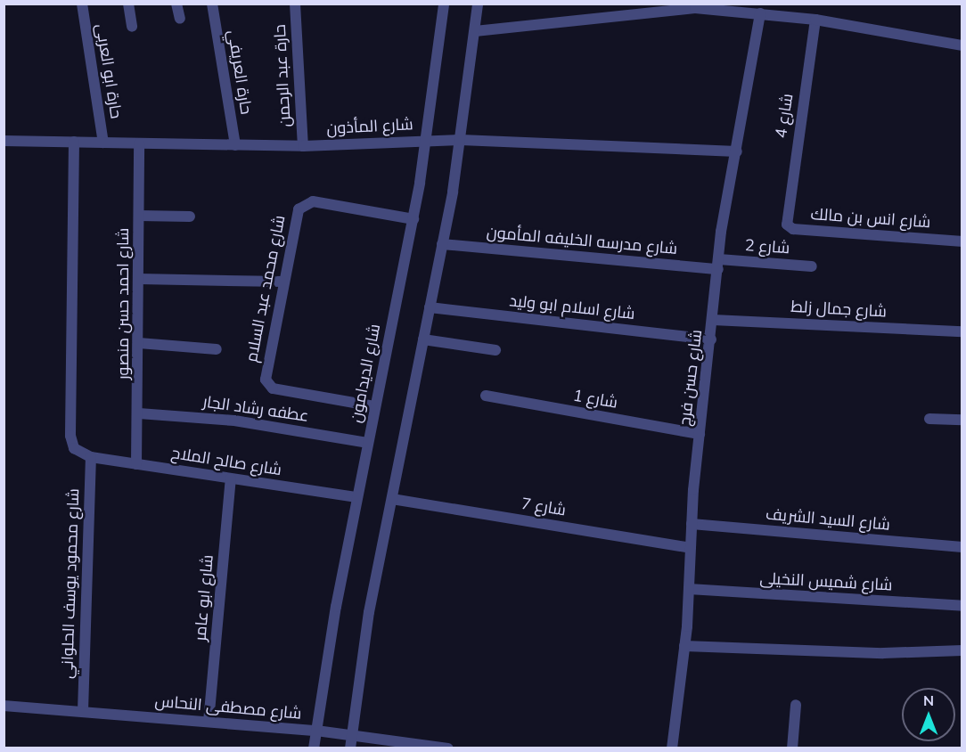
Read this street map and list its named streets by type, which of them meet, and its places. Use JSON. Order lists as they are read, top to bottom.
{
  "streets": {
    "street": [
      "حارة ابو العربى",
      "حارة العريفي",
      "حارة عبد الرحمن",
      "شارع 4",
      "شارع المأذون",
      "شارع انس بن مالك",
      "شارع مدرسه الخليفه المأمون",
      "شارع 2",
      "شارع محمد عبد السلام",
      "شارع احمد حسن منصور",
      "شارع اسلام ابو وليد",
      "شارع جمال زلط",
      "شارع الديدامون",
      "شارع حسن فرج",
      "شارع 1",
      "عطفه رشاد الجار",
      "شارع صالح الملاح",
      "شارع 7",
      "شارع السيد الشريف",
      "شارع شميس النخيلى",
      "شارع محمود يوسف الحلواني",
      "شارع ابو عامر",
      "شارع مصطفى النحاس"
    ]
  },
  "crossings": [
    ["حارة ابو العربى", "شارع المأذون"],
    ["حارة العريفي", "شارع المأذون"],
    ["حارة عبد الرحمن", "شارع المأذون"],
    ["شارع 4", "شارع انس بن مالك"],
    ["شارع المأذون", "شارع احمد حسن منصور"],
    ["شارع المأذون", "شارع الديدامون"],
    ["شارع المأذون", "شارع حسن فرج"],
    ["شارع مدرسه الخليفه المأمون", "شارع 2"],
    ["شارع مدرسه الخليفه المأمون", "شارع حسن فرج"],
    ["شارع 2", "شارع حسن فرج"],
    ["شارع محمد عبد السلام", "شارع الديدامون"],
    ["شارع احمد حسن منصور", "عطفه رشاد الجار"],
    ["شارع احمد حسن منصور", "شارع صالح الملاح"],
    ["شارع اسلام ابو وليد", "شارع حسن فرج"],
    ["شارع جمال زلط", "شارع حسن فرج"],
    ["شارع الديدامون", "عطفه رشاد الجار"],
    ["شارع الديدامون", "شارع صالح الملاح"],
    ["شارع الديدامون", "شارع مصطفى النحاس"],
    ["شارع حسن فرج", "شارع 1"],
    ["شارع حسن فرج", "شارع 7"],
    ["شارع حسن فرج", "شارع السيد الشريف"],
    ["شارع حسن فرج", "شارع شميس النخيلى"],
    ["شارع صالح الملاح", "شارع محمود يوسف الحلواني"],
    ["شارع صالح الملاح", "شارع ابو عامر"],
    ["شارع محمود يوسف الحلواني", "شارع مصطفى النحاس"],
    ["شارع ابو عامر", "شارع مصطفى النحاس"]
  ],
  "north": "top"
}
